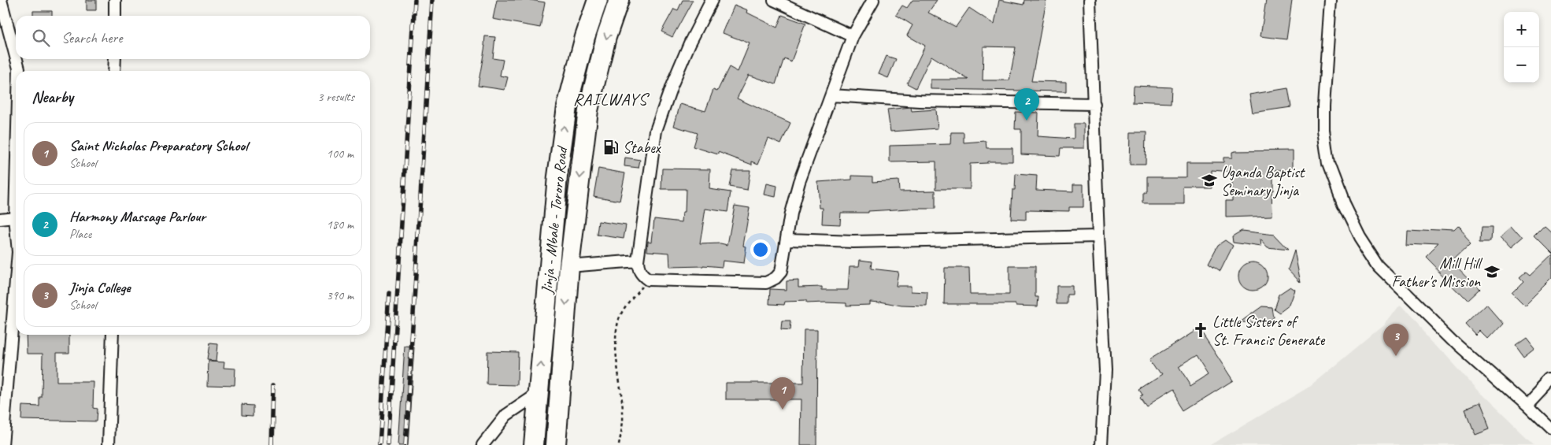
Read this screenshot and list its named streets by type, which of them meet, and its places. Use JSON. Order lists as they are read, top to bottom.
{
  "streets": {
    "highway": ["Jinja - Mbale - Tororo Road"]
  },
  "districts": ["RAILWAYS"],
  "places": {
    "fuel station": ["Stabex"],
    "school or university": ["Uganda Baptist Seminary Jinja", "Mill Hill Father's Mission"],
    "church": ["Little Sisters of St. Francis Generate"]
  },
  "page": {
    "map_buttons": ["+", "−"],
    "search": "Search here",
    "heading": ["Nearby", "3 results"],
    "pins": ["2", "3", "1"],
    "list": [
      {
        "mark": "1",
        "name": "Saint Nicholas Preparatory School",
        "note": "School",
        "value": "100 m"
      },
      {
        "mark": "2",
        "name": "Harmony Massage Parlour",
        "note": "Place",
        "value": "180 m"
      },
      {
        "mark": "3",
        "name": "Jinja College",
        "note": "School",
        "value": "390 m"
      }
    ]
  }
}
